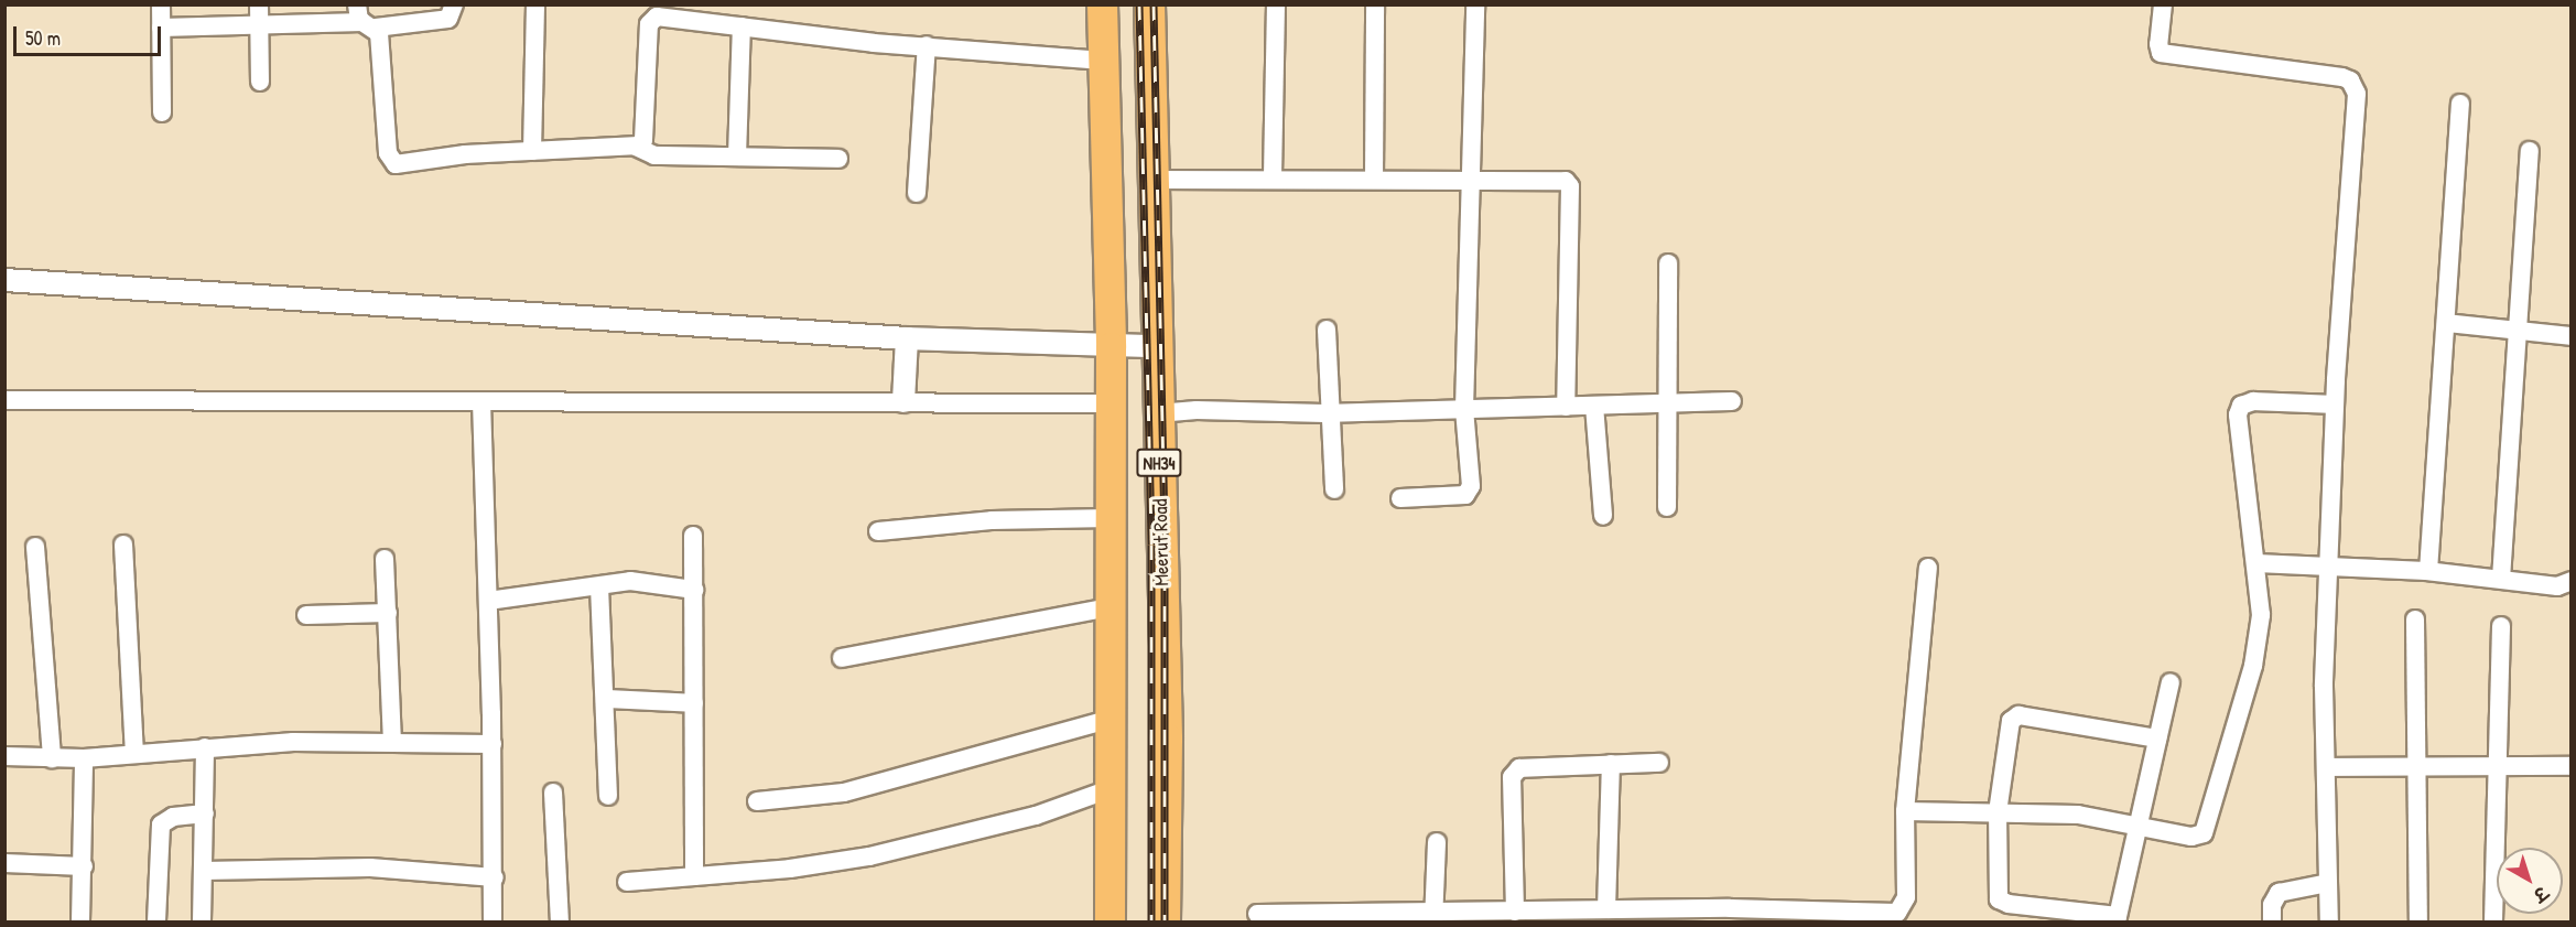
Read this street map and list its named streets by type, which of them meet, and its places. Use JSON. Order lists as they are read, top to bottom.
{
  "streets": {
    "highway": ["NH34", "Meerut Road"]
  },
  "scale_bar": "50 m",
  "north": "bottom right"
}
